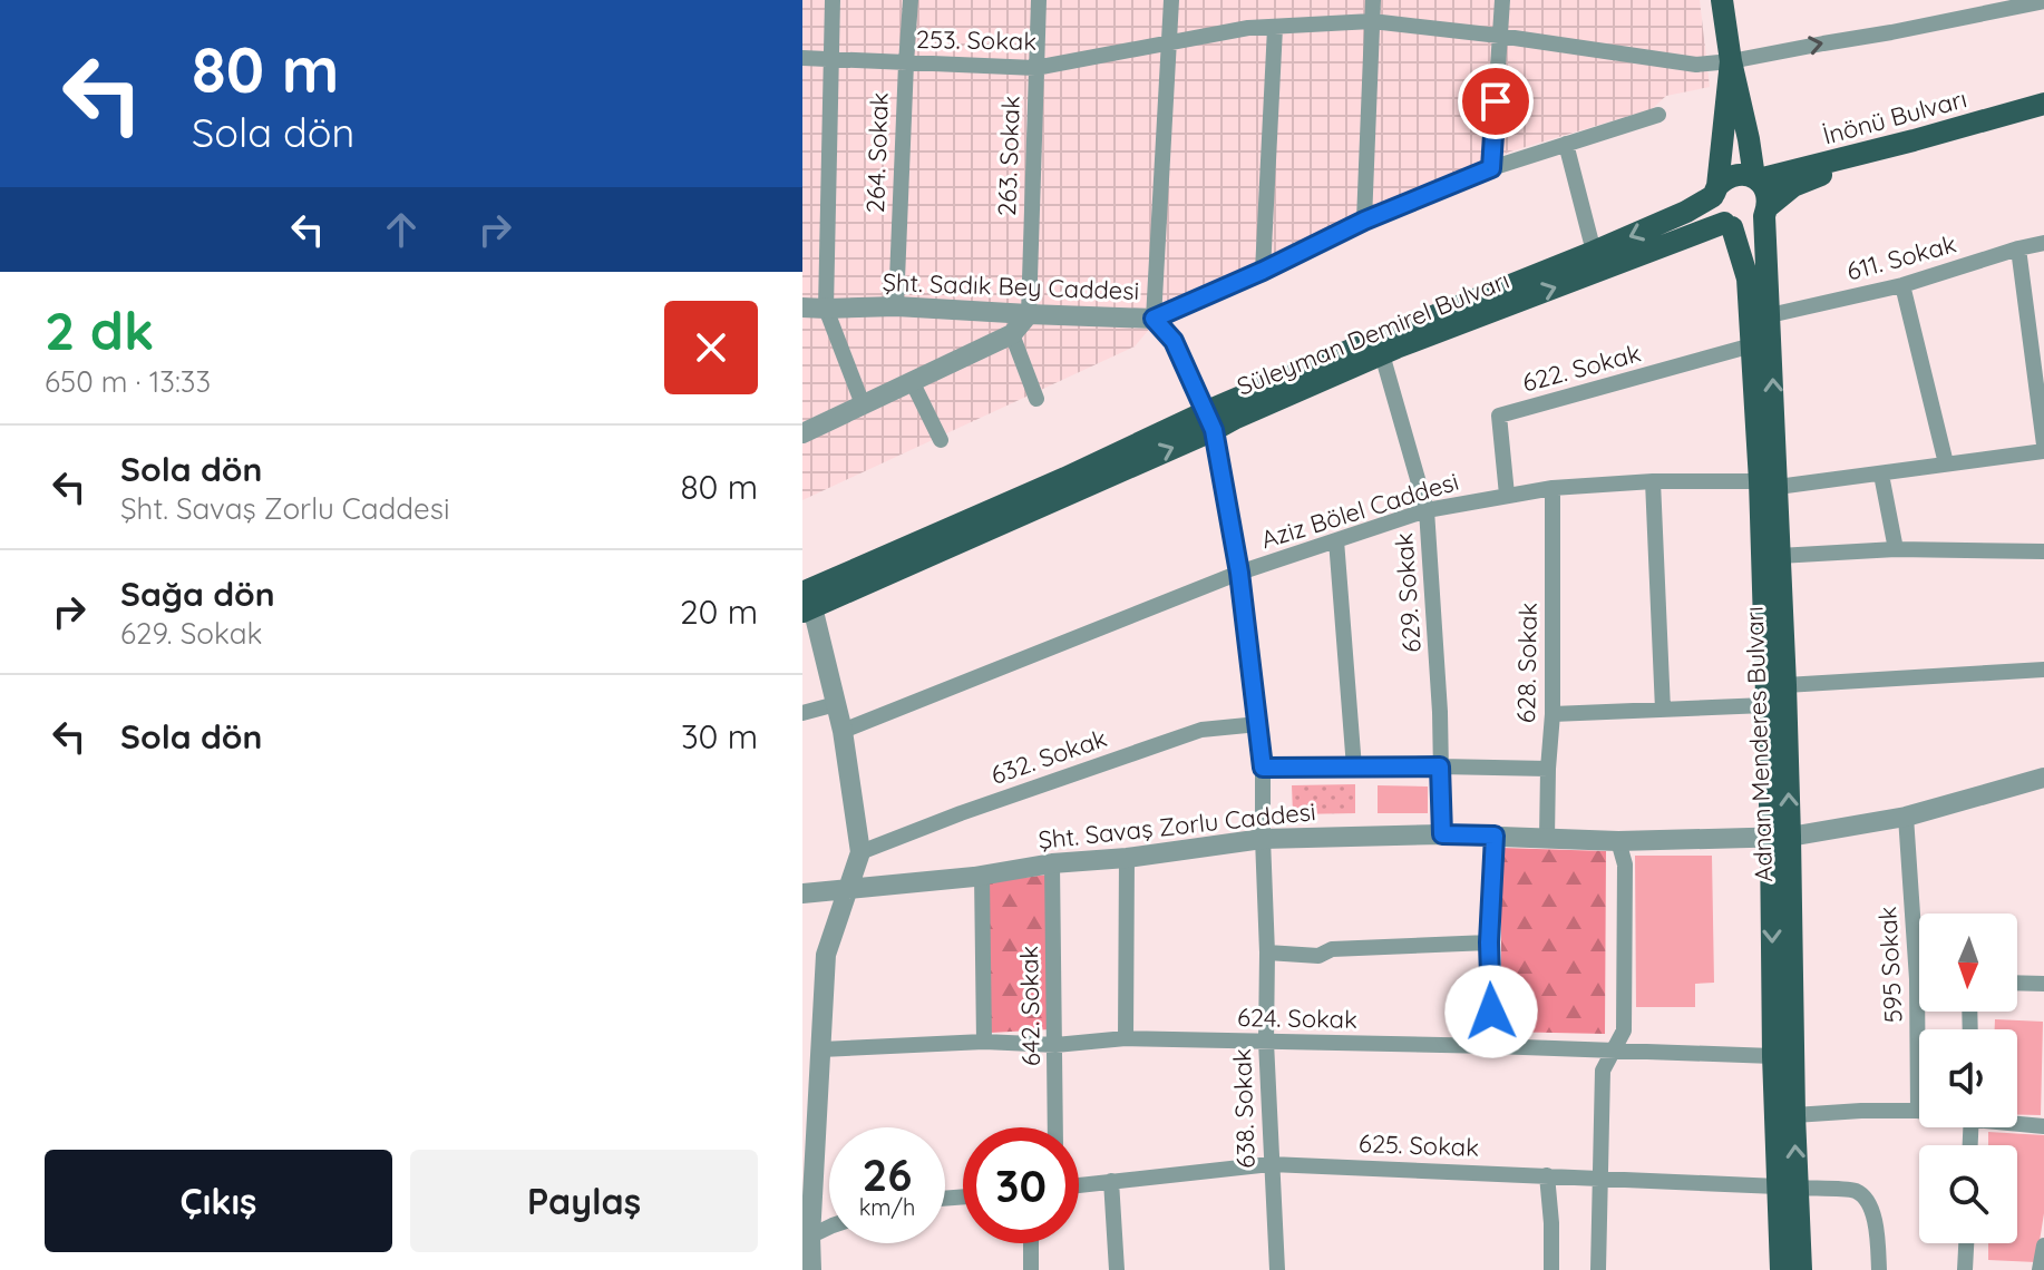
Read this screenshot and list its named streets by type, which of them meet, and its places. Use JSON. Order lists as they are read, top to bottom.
{
  "streets": {
    "main road": ["İnönü Bulvarı", "Süleyman Demirel Bulvarı", "Adnan Menderes Bulvarı"],
    "street": [
      "253. Sokak",
      "264. Sokak",
      "263. Sokak",
      "611. Sokak",
      "Şht. Sadık Bey Caddesi",
      "622. Sokak",
      "Aziz Bölel Caddesi",
      "629. Sokak",
      "628. Sokak",
      "632. Sokak",
      "Şht. Savaş Zorlu Caddesi",
      "595 Sokak",
      "642. Sokak",
      "624. Sokak",
      "638. Sokak",
      "625. Sokak"
    ]
  },
  "crossings": [
    ["253. Sokak", "264. Sokak"],
    ["253. Sokak", "263. Sokak"],
    ["253. Sokak", "Adnan Menderes Bulvarı"],
    ["İnönü Bulvarı", "Süleyman Demirel Bulvarı"],
    ["İnönü Bulvarı", "Adnan Menderes Bulvarı"],
    ["264. Sokak", "Şht. Sadık Bey Caddesi"],
    ["263. Sokak", "Şht. Sadık Bey Caddesi"],
    ["611. Sokak", "Adnan Menderes Bulvarı"],
    ["Şht. Sadık Bey Caddesi", "638. Sokak"],
    ["Süleyman Demirel Bulvarı", "629. Sokak"],
    ["Süleyman Demirel Bulvarı", "Adnan Menderes Bulvarı"],
    ["Süleyman Demirel Bulvarı", "638. Sokak"],
    ["622. Sokak", "Aziz Bölel Caddesi"],
    ["622. Sokak", "Adnan Menderes Bulvarı"],
    ["Aziz Bölel Caddesi", "629. Sokak"],
    ["Aziz Bölel Caddesi", "628. Sokak"],
    ["Aziz Bölel Caddesi", "Adnan Menderes Bulvarı"],
    ["Aziz Bölel Caddesi", "638. Sokak"],
    ["629. Sokak", "Şht. Savaş Zorlu Caddesi"],
    ["628. Sokak", "Şht. Savaş Zorlu Caddesi"],
    ["Adnan Menderes Bulvarı", "Şht. Savaş Zorlu Caddesi"],
    ["Adnan Menderes Bulvarı", "624. Sokak"],
    ["Adnan Menderes Bulvarı", "625. Sokak"],
    ["632. Sokak", "638. Sokak"],
    ["Şht. Savaş Zorlu Caddesi", "595 Sokak"],
    ["Şht. Savaş Zorlu Caddesi", "642. Sokak"],
    ["Şht. Savaş Zorlu Caddesi", "638. Sokak"],
    ["642. Sokak", "624. Sokak"],
    ["624. Sokak", "638. Sokak"],
    ["638. Sokak", "625. Sokak"]
  ],
  "north": "bottom",
  "page": {
    "turn": ["80 m", "Sola dön"],
    "heading": ["2 dk", "650 m · 13:33"],
    "list": [
      {
        "name": "Sola dön",
        "note": "Şht. Savaş Zorlu Caddesi",
        "value": "80 m"
      },
      {
        "name": "Sağa dön",
        "note": "629. Sokak",
        "value": "20 m"
      },
      {
        "name": "Sola dön",
        "value": "30 m"
      }
    ],
    "speed": "26 km/h",
    "limit": "30",
    "buttons": ["Çıkış", "Paylaş"]
  }
}
